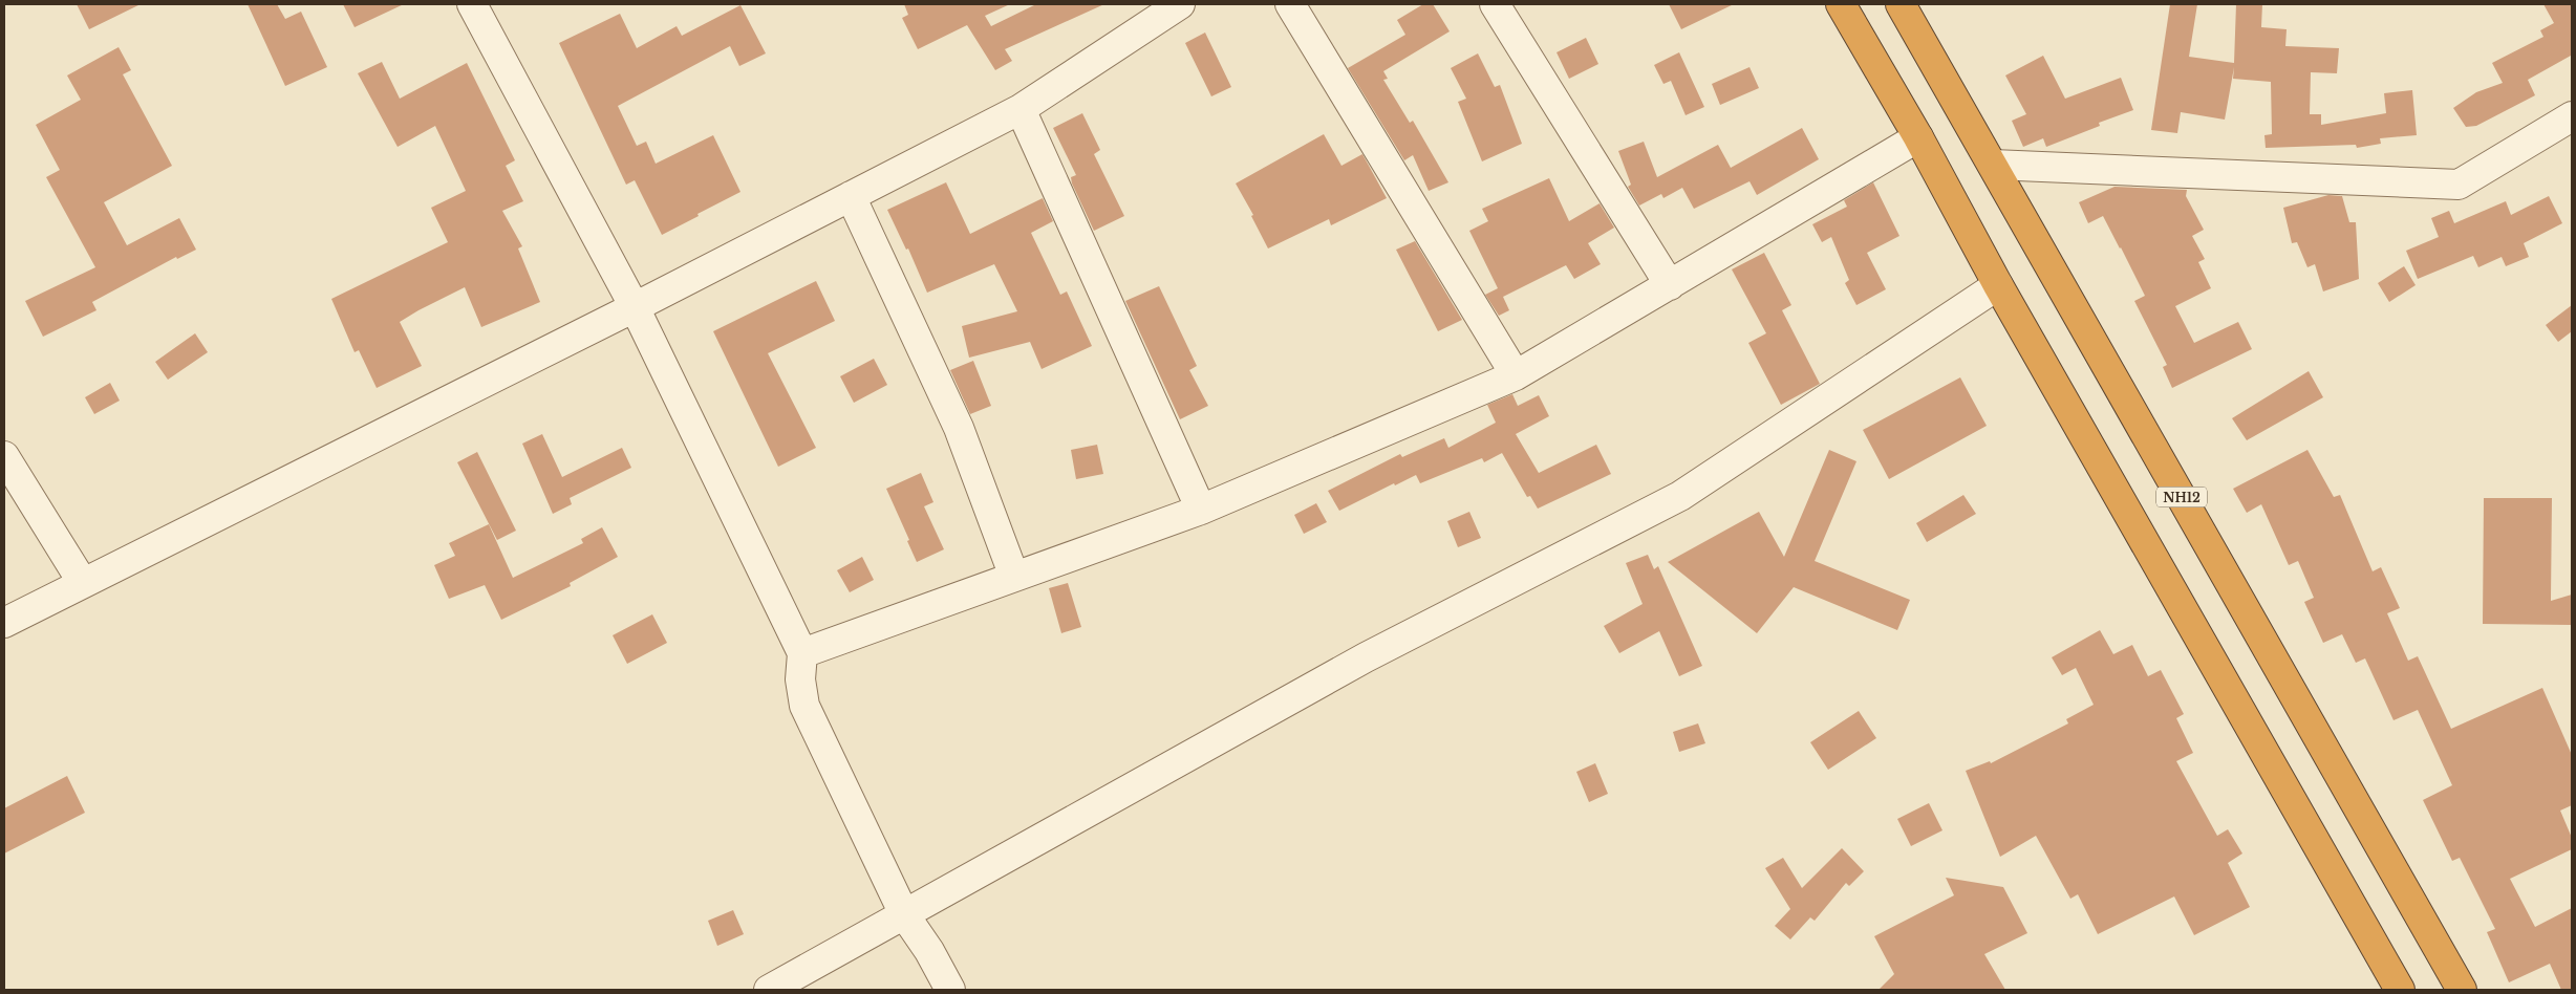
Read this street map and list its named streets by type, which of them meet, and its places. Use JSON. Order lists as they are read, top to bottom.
{
  "streets": {
    "highway": ["NH12"]
  }
}
